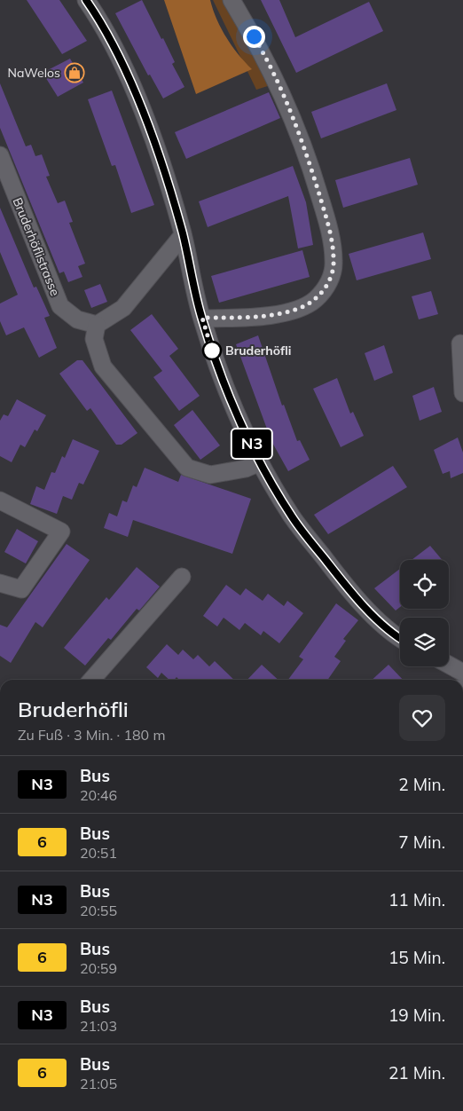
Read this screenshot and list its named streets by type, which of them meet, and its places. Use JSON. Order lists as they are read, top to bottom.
{
  "streets": {
    "street": ["Bruderhöflistrasse"]
  },
  "places": {
    "shop": ["NaWelos"],
    "other": ["Bruderhöfli"]
  },
  "lines": ["bus line N3"],
  "page": {
    "on_map": "N3",
    "heading": ["Bruderhöfli", "Zu Fuß · 3 Min. · 180 m"],
    "list": [
      {
        "mark": "N3",
        "name": "Bus",
        "note": "20:46",
        "value": "2 Min."
      },
      {
        "mark": "6",
        "name": "Bus",
        "note": "20:51",
        "value": "7 Min."
      },
      {
        "mark": "N3",
        "name": "Bus",
        "note": "20:55",
        "value": "11 Min."
      },
      {
        "mark": "6",
        "name": "Bus",
        "note": "20:59",
        "value": "15 Min."
      },
      {
        "mark": "N3",
        "name": "Bus",
        "note": "21:03",
        "value": "19 Min."
      },
      {
        "mark": "6",
        "name": "Bus",
        "note": "21:05",
        "value": "21 Min."
      }
    ]
  }
}
